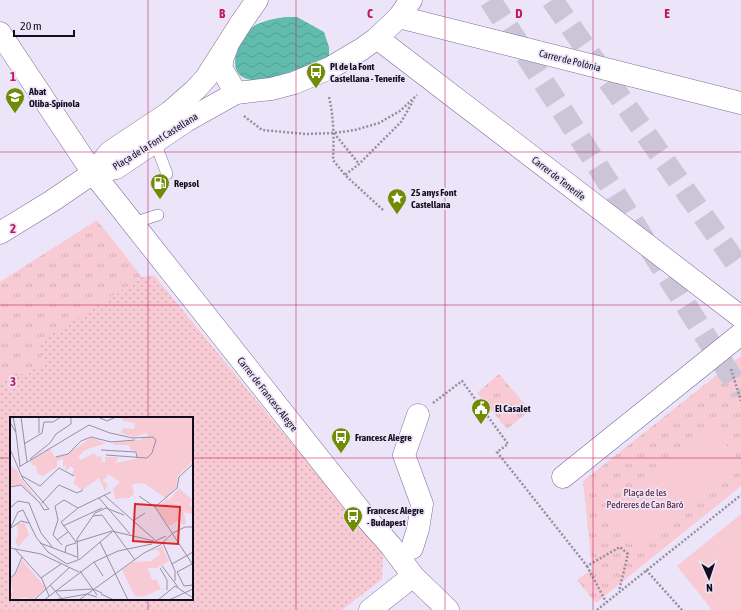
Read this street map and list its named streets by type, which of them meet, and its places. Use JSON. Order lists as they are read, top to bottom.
{
  "streets": {
    "street": [
      "Carrer de Polònia",
      "Plaça de la Font Castellana",
      "Carrer de Tenerife",
      "Carrer de Francesc Alegre"
    ]
  },
  "crossings": [
    ["Carrer de Polònia", "Plaça de la Font Castellana"],
    ["Plaça de la Font Castellana", "Carrer de Tenerife"],
    ["Plaça de la Font Castellana", "Carrer de Francesc Alegre"]
  ],
  "parks": ["Plaça de les Pedreres de Can Baró"],
  "places": {
    "bus stop": ["Pl de la Font Castellana - Tenerife", "Francesc Alegre", "Francesc Alegre - Budapest"],
    "school or university": ["Abat Oliba-Spínola"],
    "fuel station": ["Repsol"],
    "place": ["25 anys Font Castellana"],
    "public building": ["El Casalet"]
  },
  "scale_bar": "20 m",
  "north": "bottom",
  "grid": {
    "columns": [
      "B",
      "C",
      "D",
      "E"
    ],
    "rows": ["1", "2", "3"]
  }
}
